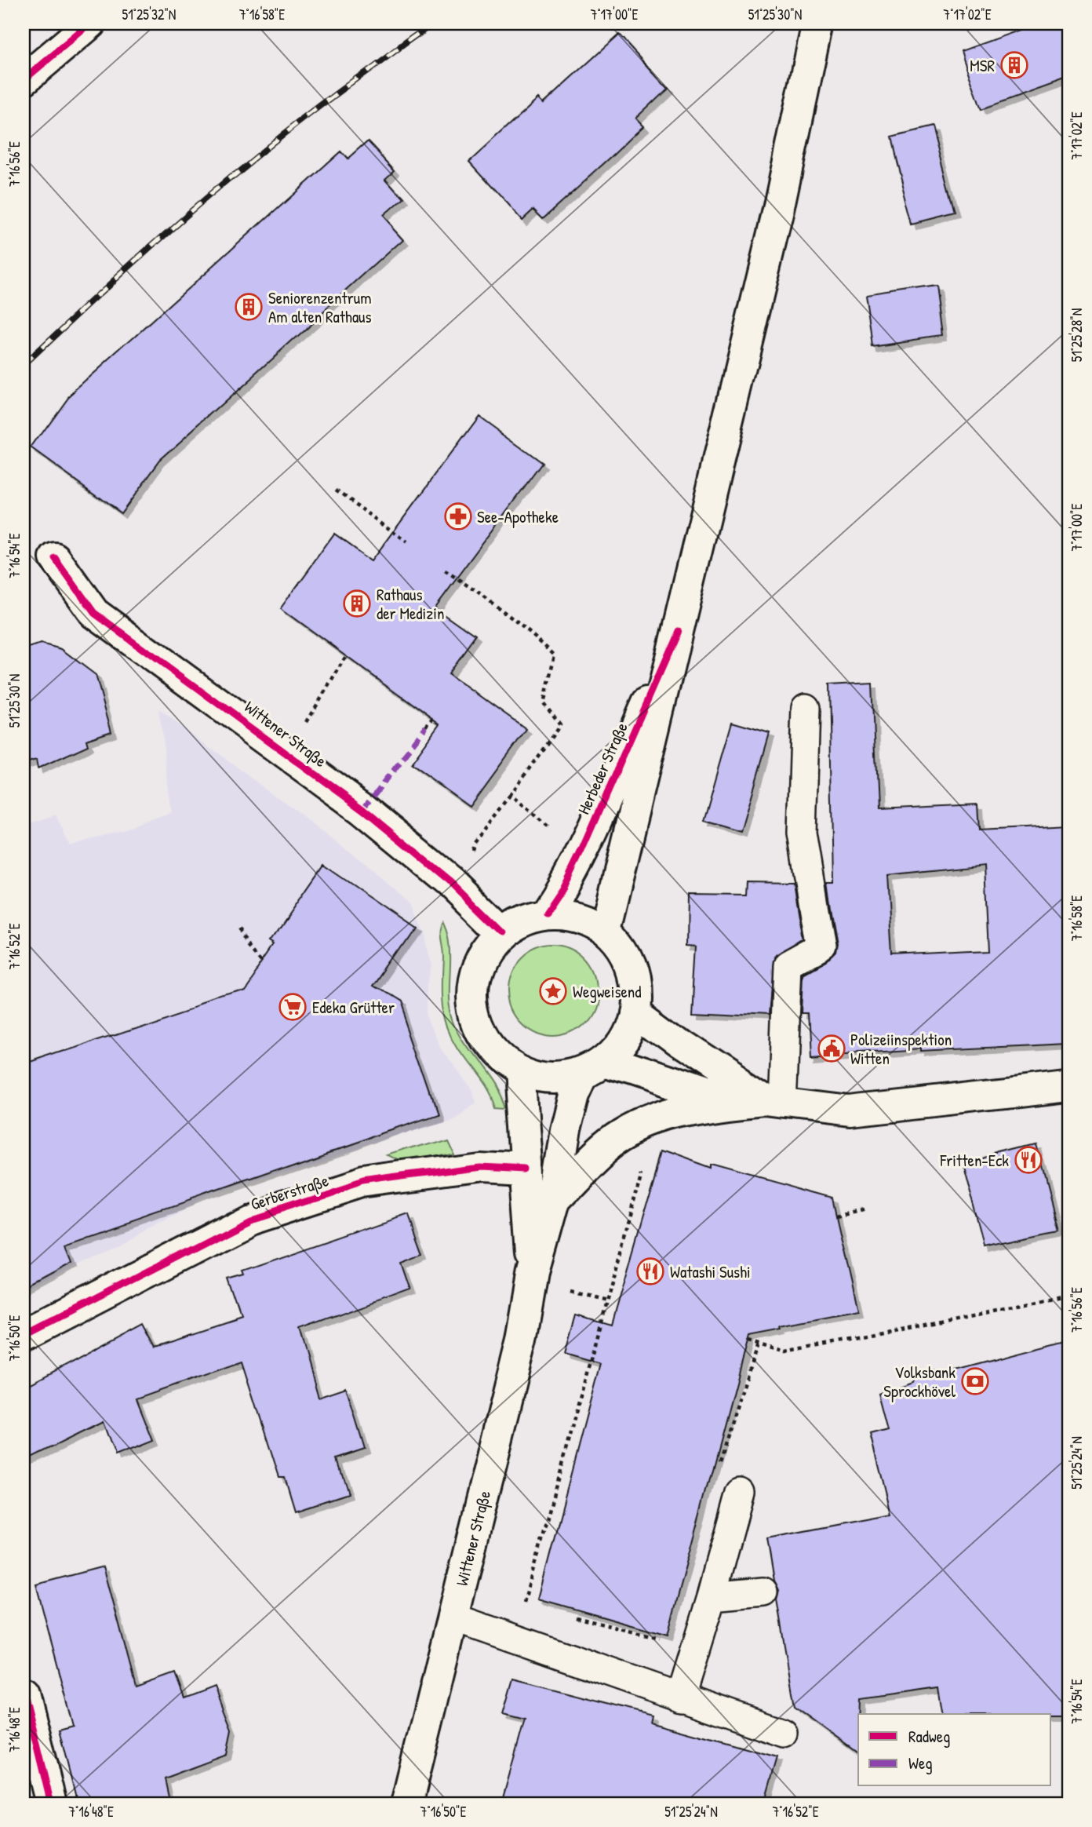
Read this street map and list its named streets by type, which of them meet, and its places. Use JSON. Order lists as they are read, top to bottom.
{
  "streets": {
    "main road": ["Wittener Straße", "Herbeder Straße", "Gerberstraße"]
  },
  "crossings": [
    ["Wittener Straße", "Herbeder Straße"],
    ["Wittener Straße", "Gerberstraße"]
  ],
  "places": {
    "building": ["MSR", "Seniorenzentrum Am alten Rathaus", "Rathaus der Medizin"],
    "pharmacy": ["See-Apotheke"],
    "place": ["Wegweisend"],
    "supermarket": ["Edeka Grütter"],
    "public building": ["Polizeiinspektion Witten"],
    "restaurant": ["Fritten-Eck", "Watashi Sushi"],
    "bank": ["Volksbank Sprockhövel"]
  },
  "legend": ["Radweg", "Weg"],
  "coordinates": [
    "51°25'32\"N",
    "7°16'58\"E",
    "7°17'00\"E",
    "51°25'30\"N",
    "7°17'02\"E",
    "7°16'56\"E",
    "51°25'28\"N",
    "7°16'54\"E",
    "7°16'52\"E",
    "7°16'50\"E",
    "51°25'24\"N",
    "7°16'48\"E"
  ]
}
